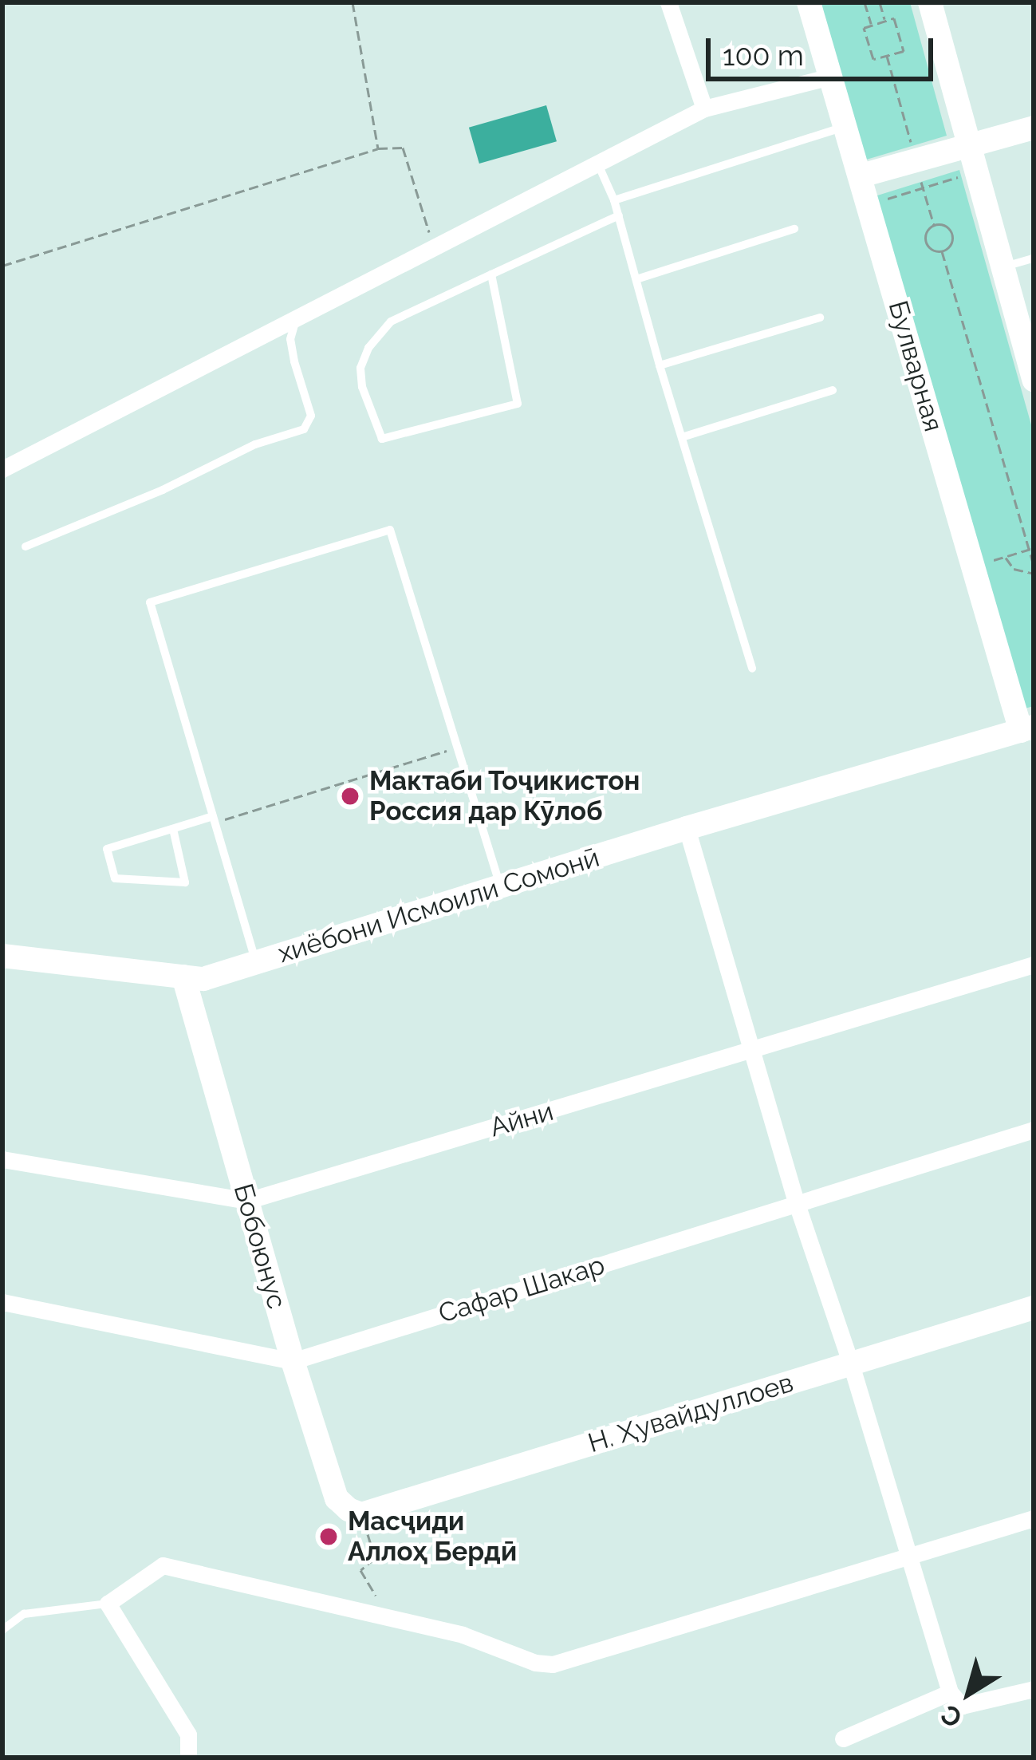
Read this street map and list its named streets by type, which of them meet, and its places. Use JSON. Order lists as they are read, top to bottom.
{
  "streets": {
    "street": [
      "Булварная",
      "хиёбони Исмоили Сомонӣ",
      "Айни",
      "Бобоюнус",
      "Сафар Шакар",
      "Н. Ҳувайдуллоев"
    ]
  },
  "crossings": [
    ["Булварная", "хиёбони Исмоили Сомонӣ"],
    ["хиёбони Исмоили Сомонӣ", "Бобоюнус"],
    ["Айни", "Бобоюнус"],
    ["Бобоюнус", "Сафар Шакар"],
    ["Бобоюнус", "Н. Ҳувайдуллоев"]
  ],
  "places": ["Мактаби Тоҷикистон Россия дар Кӯлоб", "Масҷиди Аллоҳ Бердӣ"],
  "scale_bar": "100 m",
  "north": "bottom left"
}
